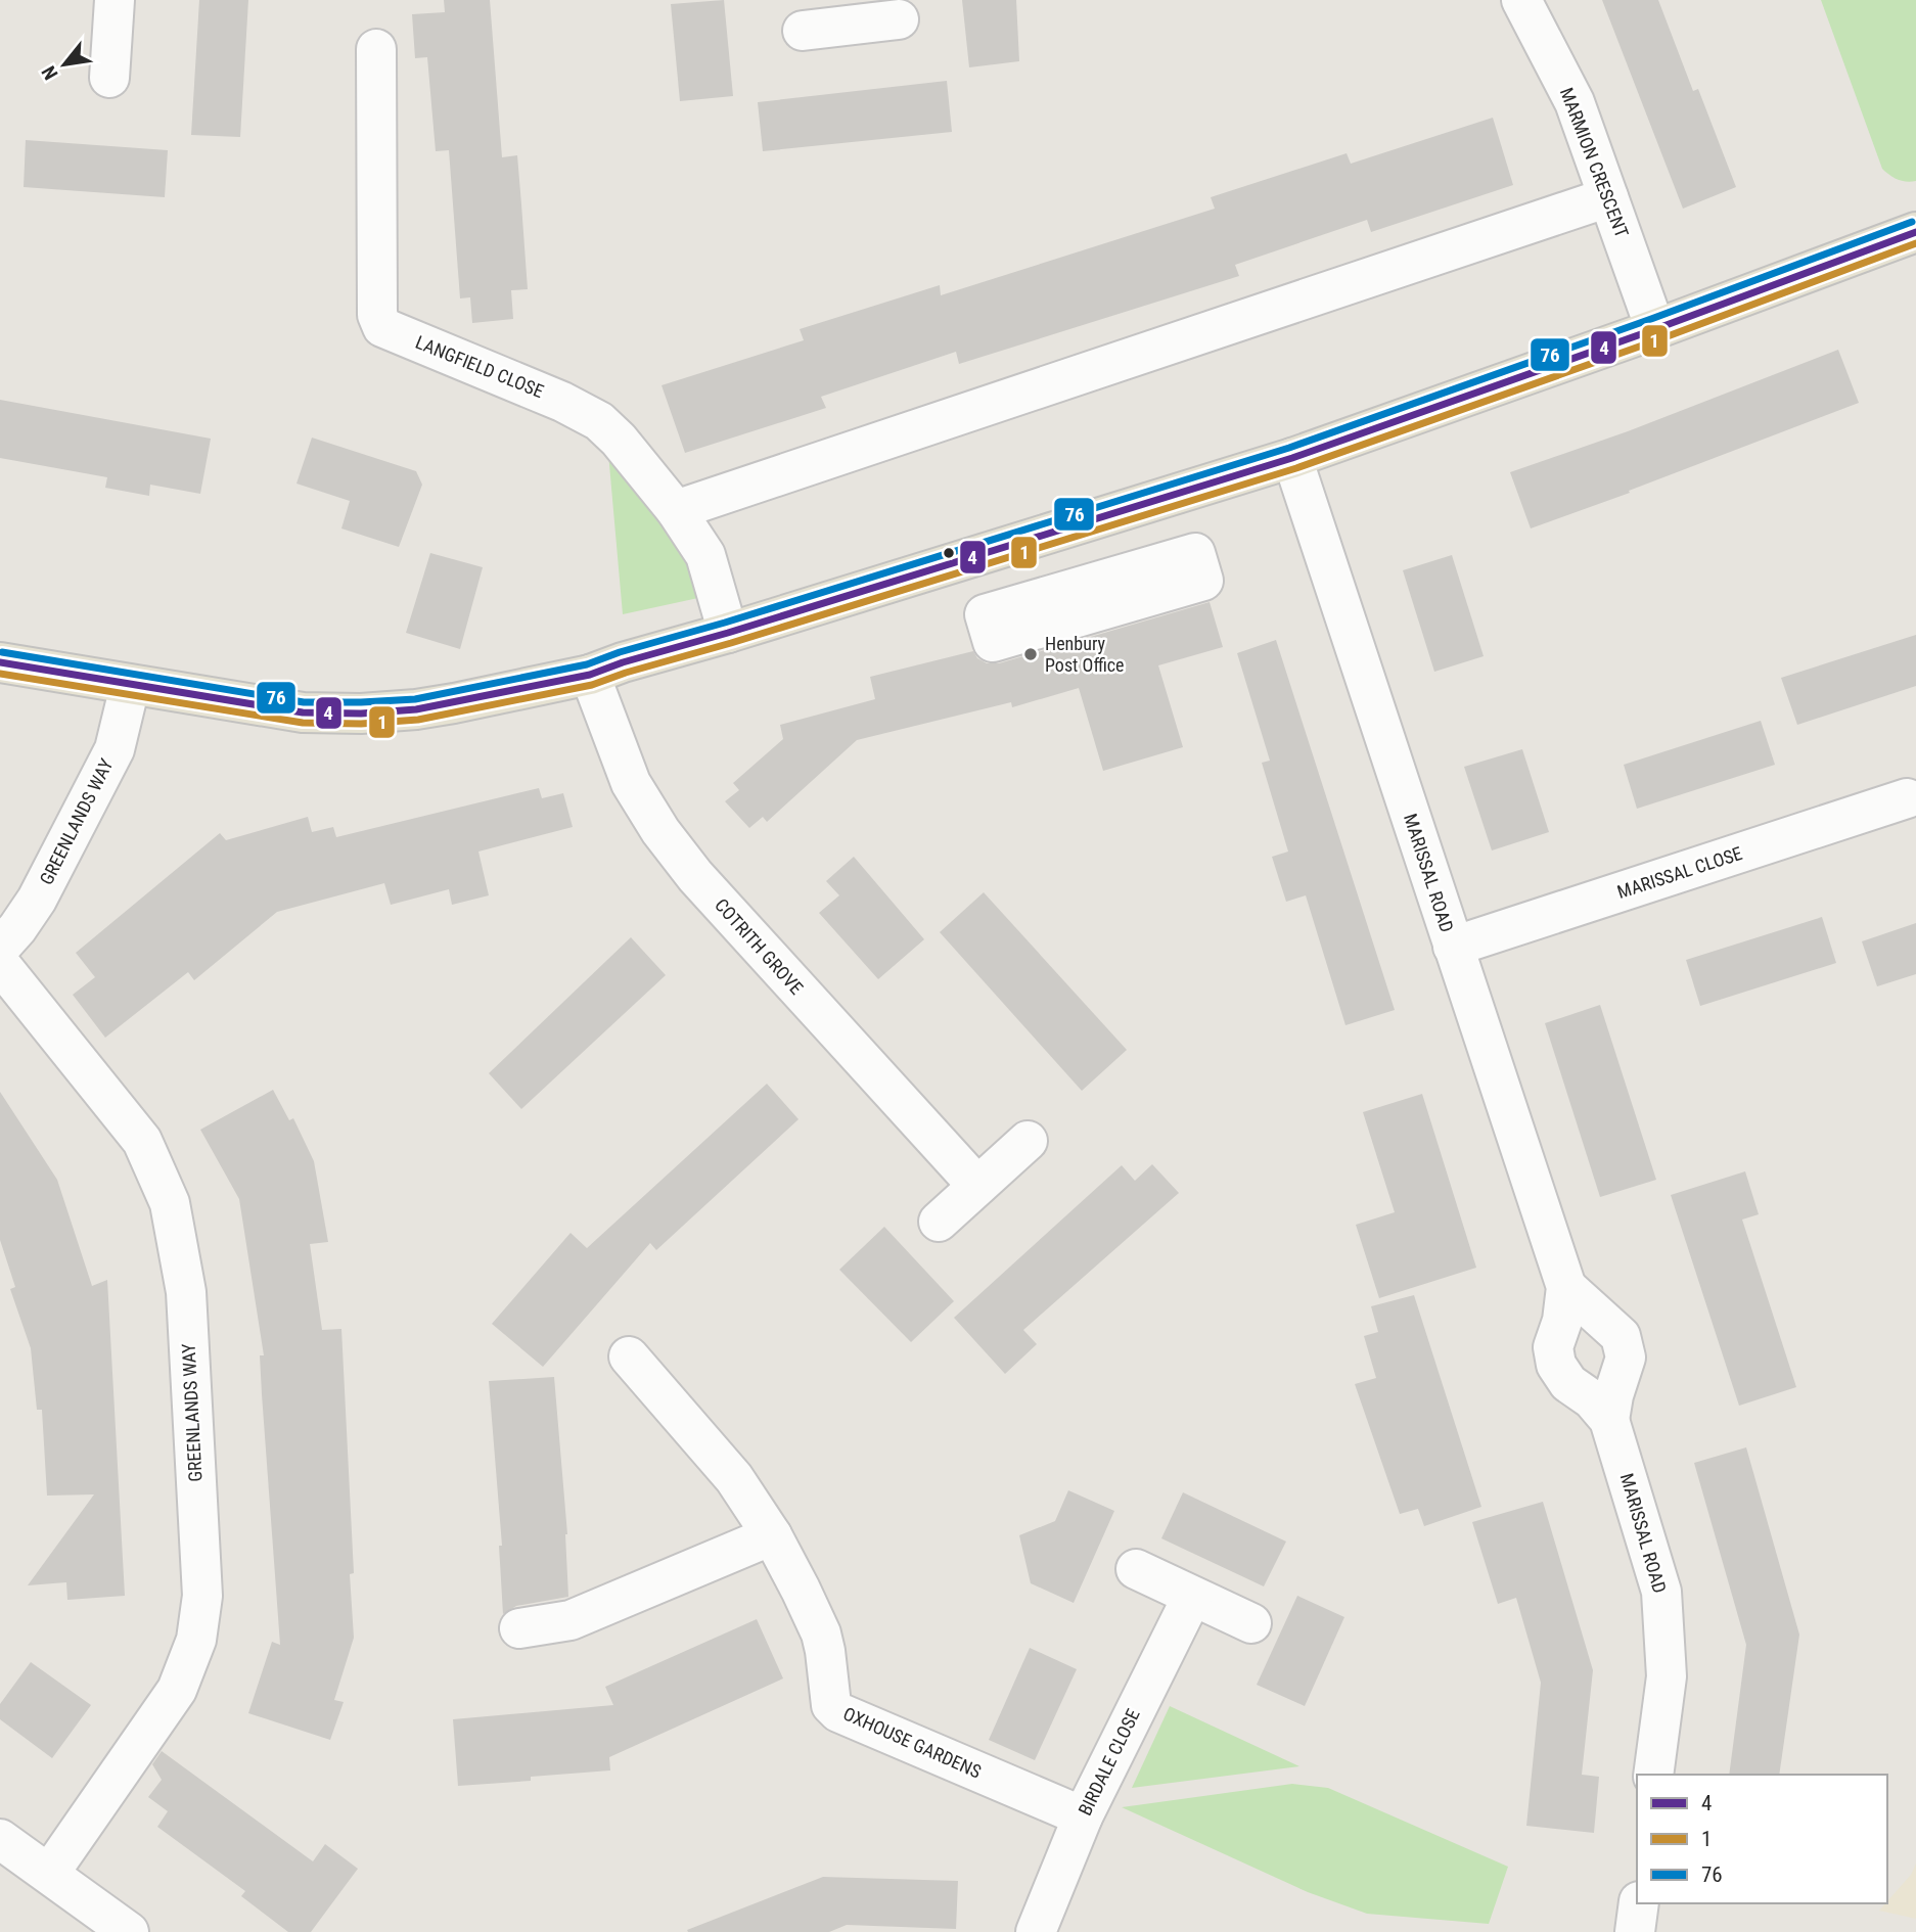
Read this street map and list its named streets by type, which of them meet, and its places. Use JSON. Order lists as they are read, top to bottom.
{
  "streets": {
    "street": [
      "MARMION CRESCENT",
      "LANGFIELD CLOSE",
      "GREENLANDS WAY",
      "MARISSAL ROAD",
      "MARISSAL CLOSE",
      "COTRITH GROVE",
      "OXHOUSE GARDENS",
      "BIRDALE CLOSE"
    ]
  },
  "crossings": [
    ["MARISSAL ROAD", "MARISSAL CLOSE"],
    ["OXHOUSE GARDENS", "BIRDALE CLOSE"]
  ],
  "places": ["Henbury Post Office"],
  "lines": ["transit line 76", "transit line 4", "transit line 1"],
  "legend": ["4", "1", "76"],
  "north": "bottom left"
}
